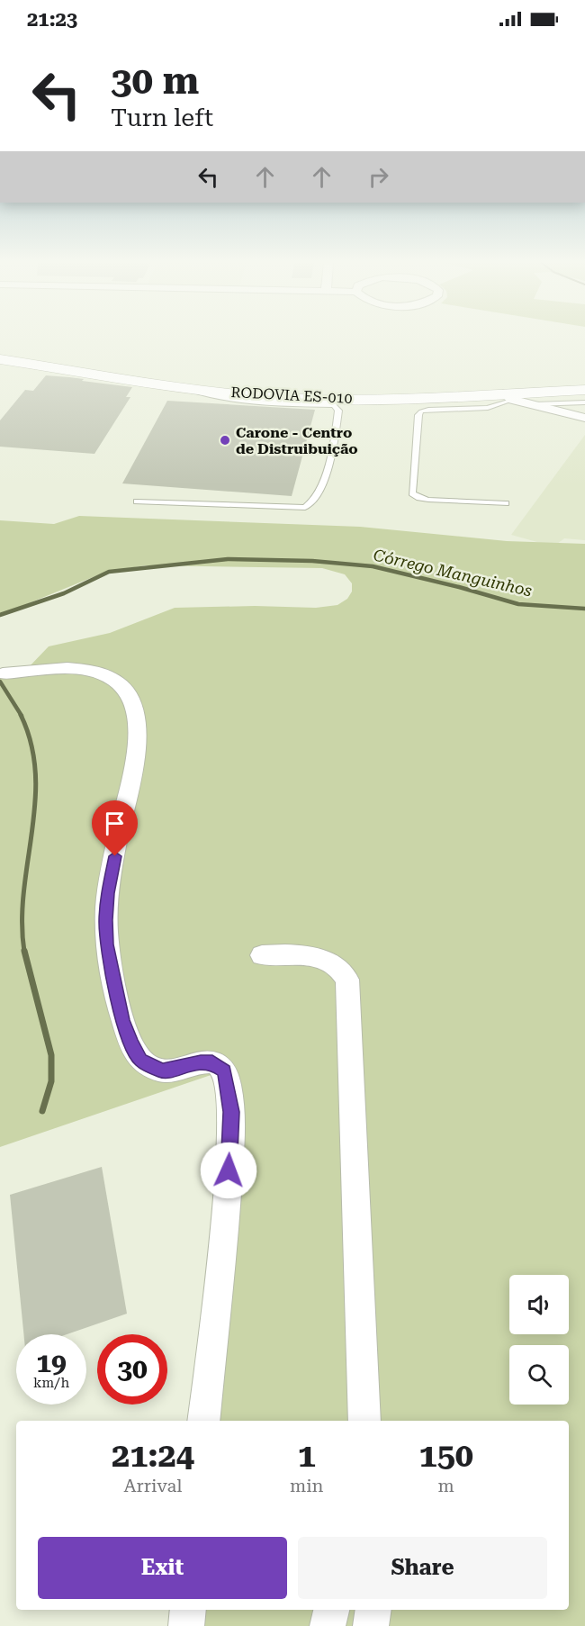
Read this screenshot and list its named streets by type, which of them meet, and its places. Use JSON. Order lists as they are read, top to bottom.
{
  "streets": {
    "main road": ["RODOVIA ES-010"]
  },
  "water": ["Córrego Manguinhos"],
  "places": ["Carone - Centro de Distruibuição"],
  "page": {
    "status": "21:23",
    "turn": ["30 m", "Turn left"],
    "speed": "19 km/h",
    "limit": "30",
    "eta": [
      "21:24",
      "Arrival",
      "1",
      "min",
      "150",
      "m"
    ],
    "buttons": ["Exit", "Share"]
  }
}
